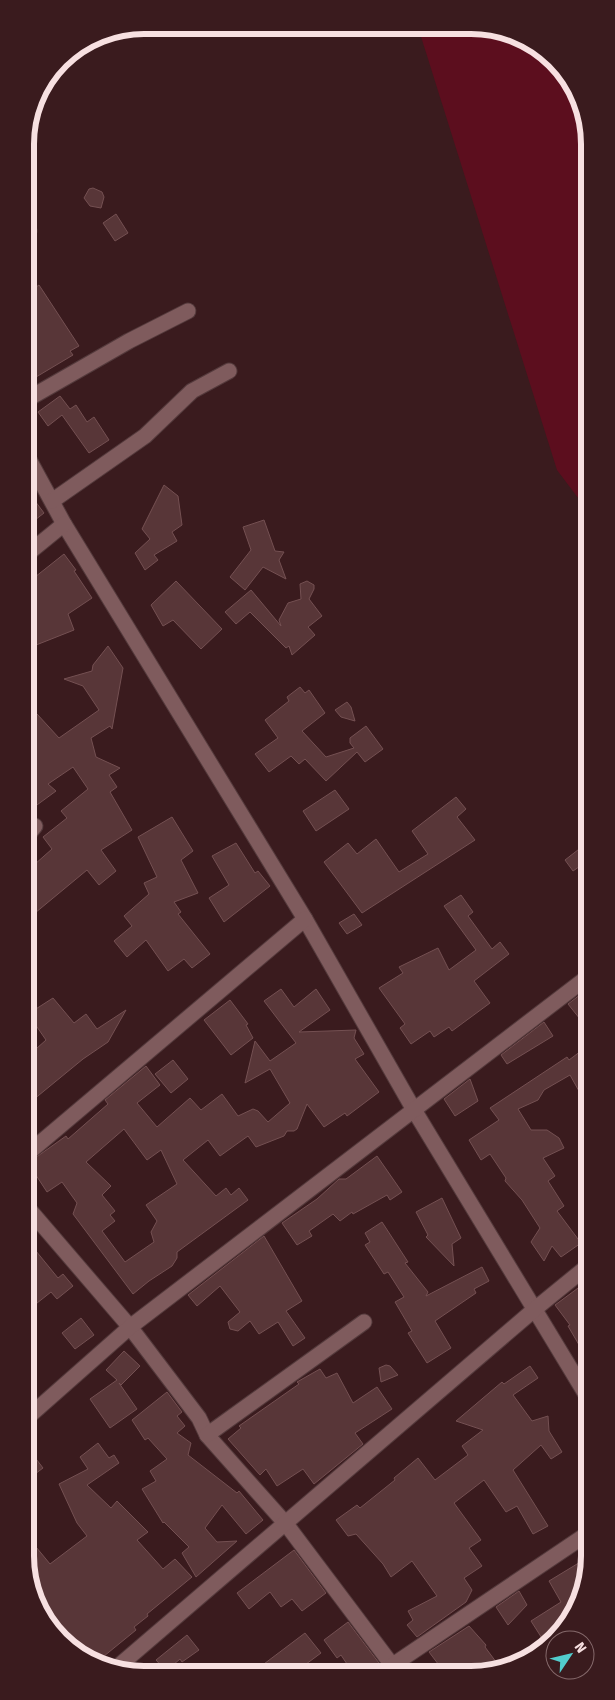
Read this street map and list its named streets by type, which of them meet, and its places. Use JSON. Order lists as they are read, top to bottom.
{
  "north": "top right"
}
